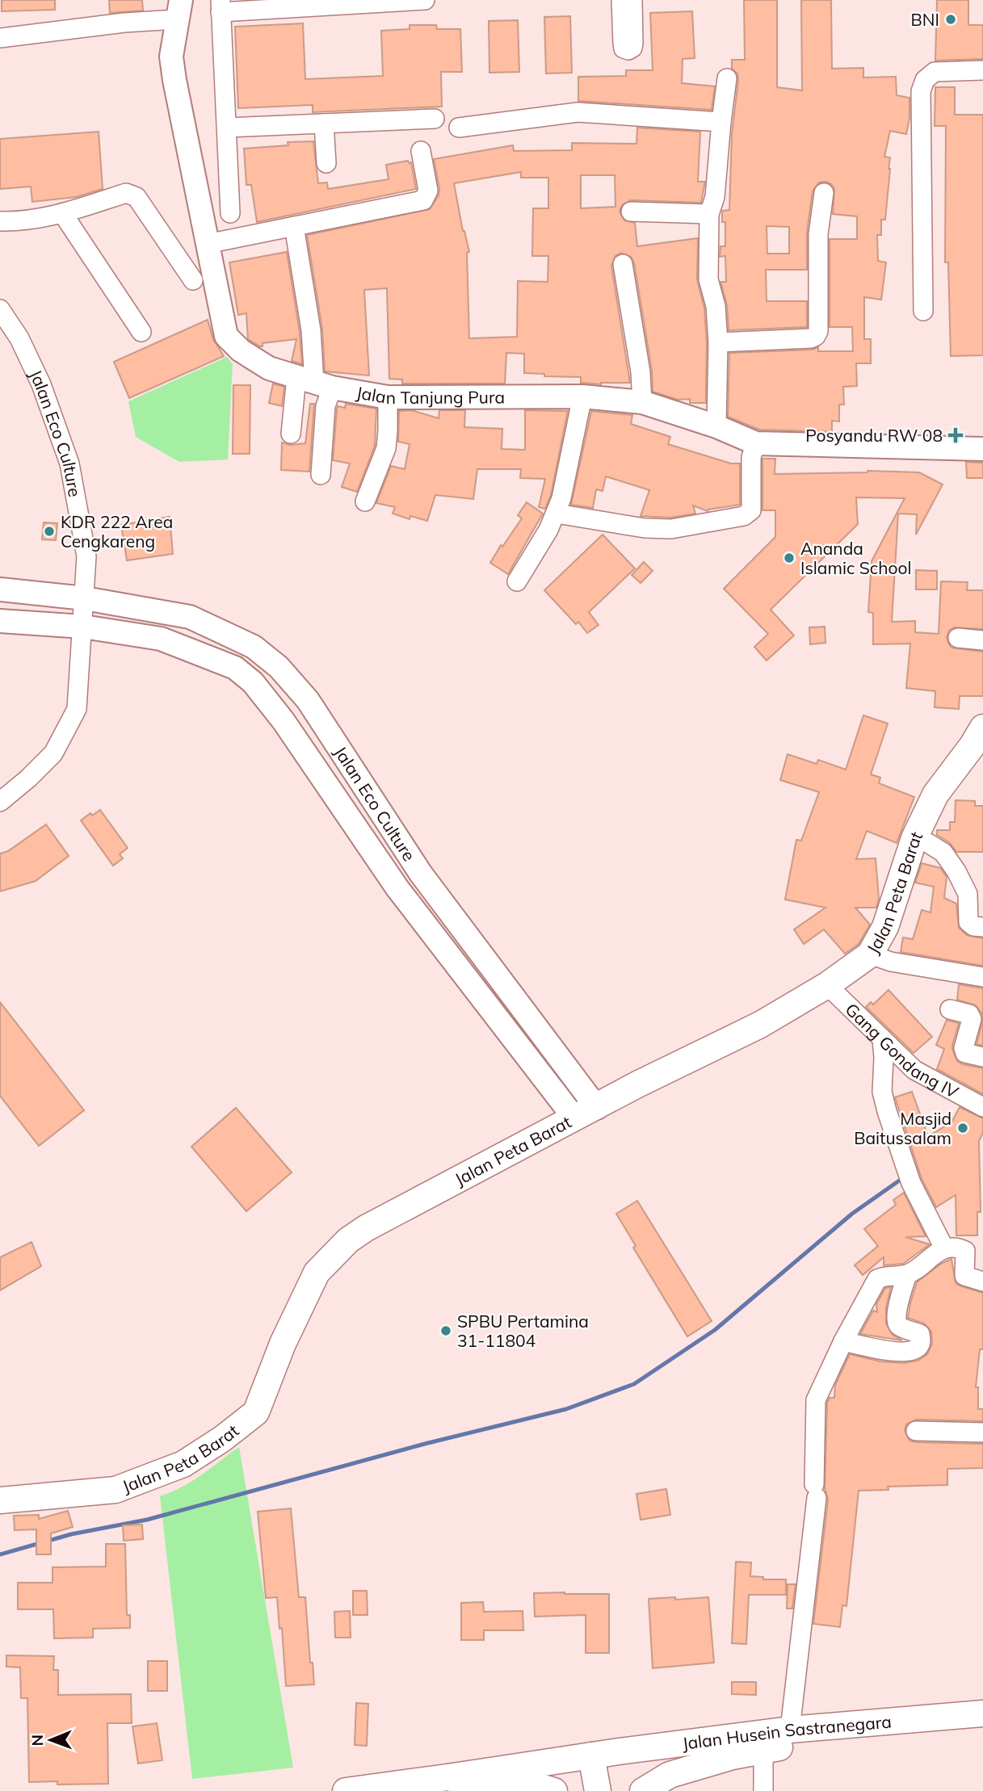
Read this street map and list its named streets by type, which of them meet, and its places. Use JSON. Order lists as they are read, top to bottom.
{
  "streets": {
    "main road": ["Jalan Peta Barat", "Jalan Husein Sastranegara"],
    "street": ["Jalan Tanjung Pura", "Jalan Eco Culture", "Gang Gondang IV"]
  },
  "crossings": [
    ["Jalan Eco Culture", "Jalan Peta Barat"],
    ["Jalan Peta Barat", "Gang Gondang IV"]
  ],
  "places": {
    "other": [
      "BNI",
      "KDR 222 Area Cengkareng",
      "Ananda Islamic School",
      "Masjid Baitussalam",
      "SPBU Pertamina 31-11804"
    ],
    "health": ["Posyandu RW 08"]
  },
  "north": "left"
}
